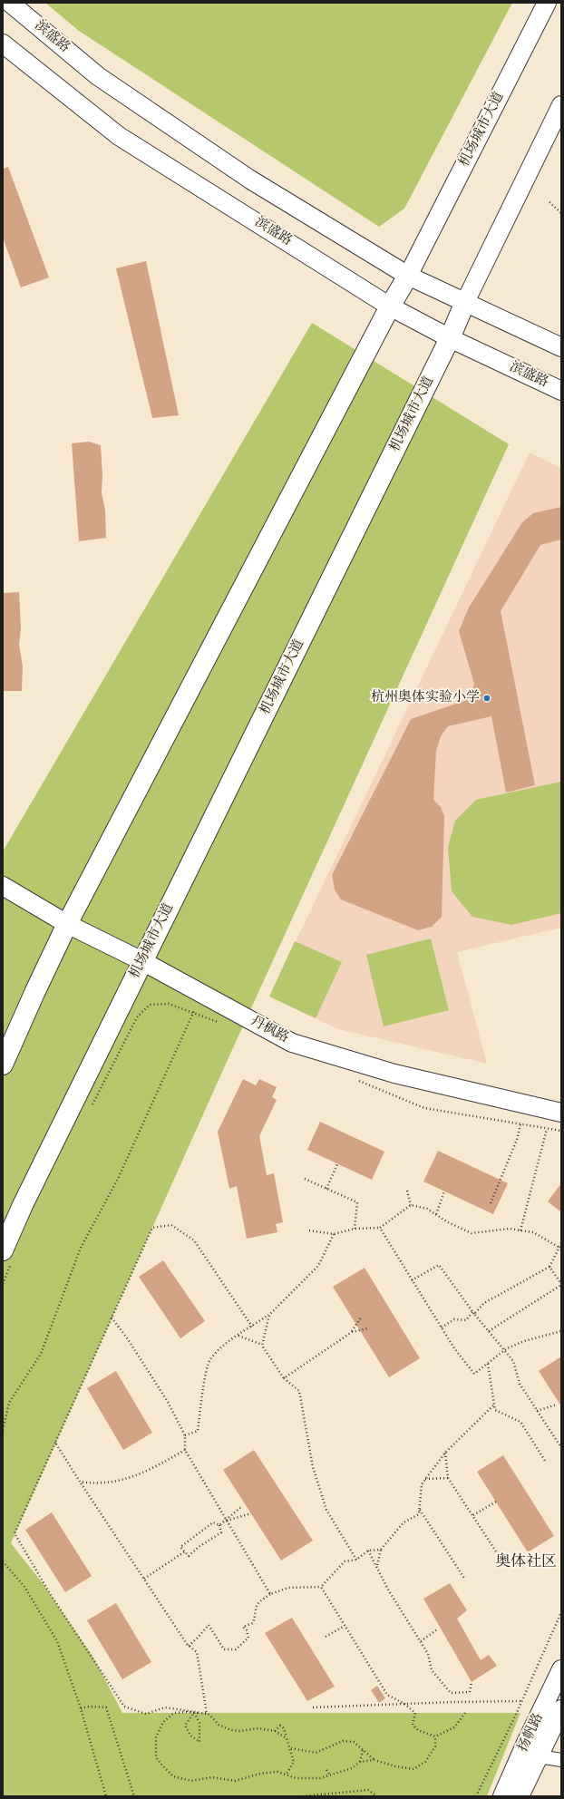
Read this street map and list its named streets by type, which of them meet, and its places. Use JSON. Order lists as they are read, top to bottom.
{
  "streets": {
    "main road": [
      "滨盛路",
      "机场城市大道",
      "丹枫路",
      "扬帆路"
    ]
  },
  "crossings": [
    ["滨盛路", "机场城市大道"],
    ["机场城市大道", "丹枫路"]
  ],
  "districts": ["奥体社区"],
  "places": ["杭州奥体实验小学"]
}
